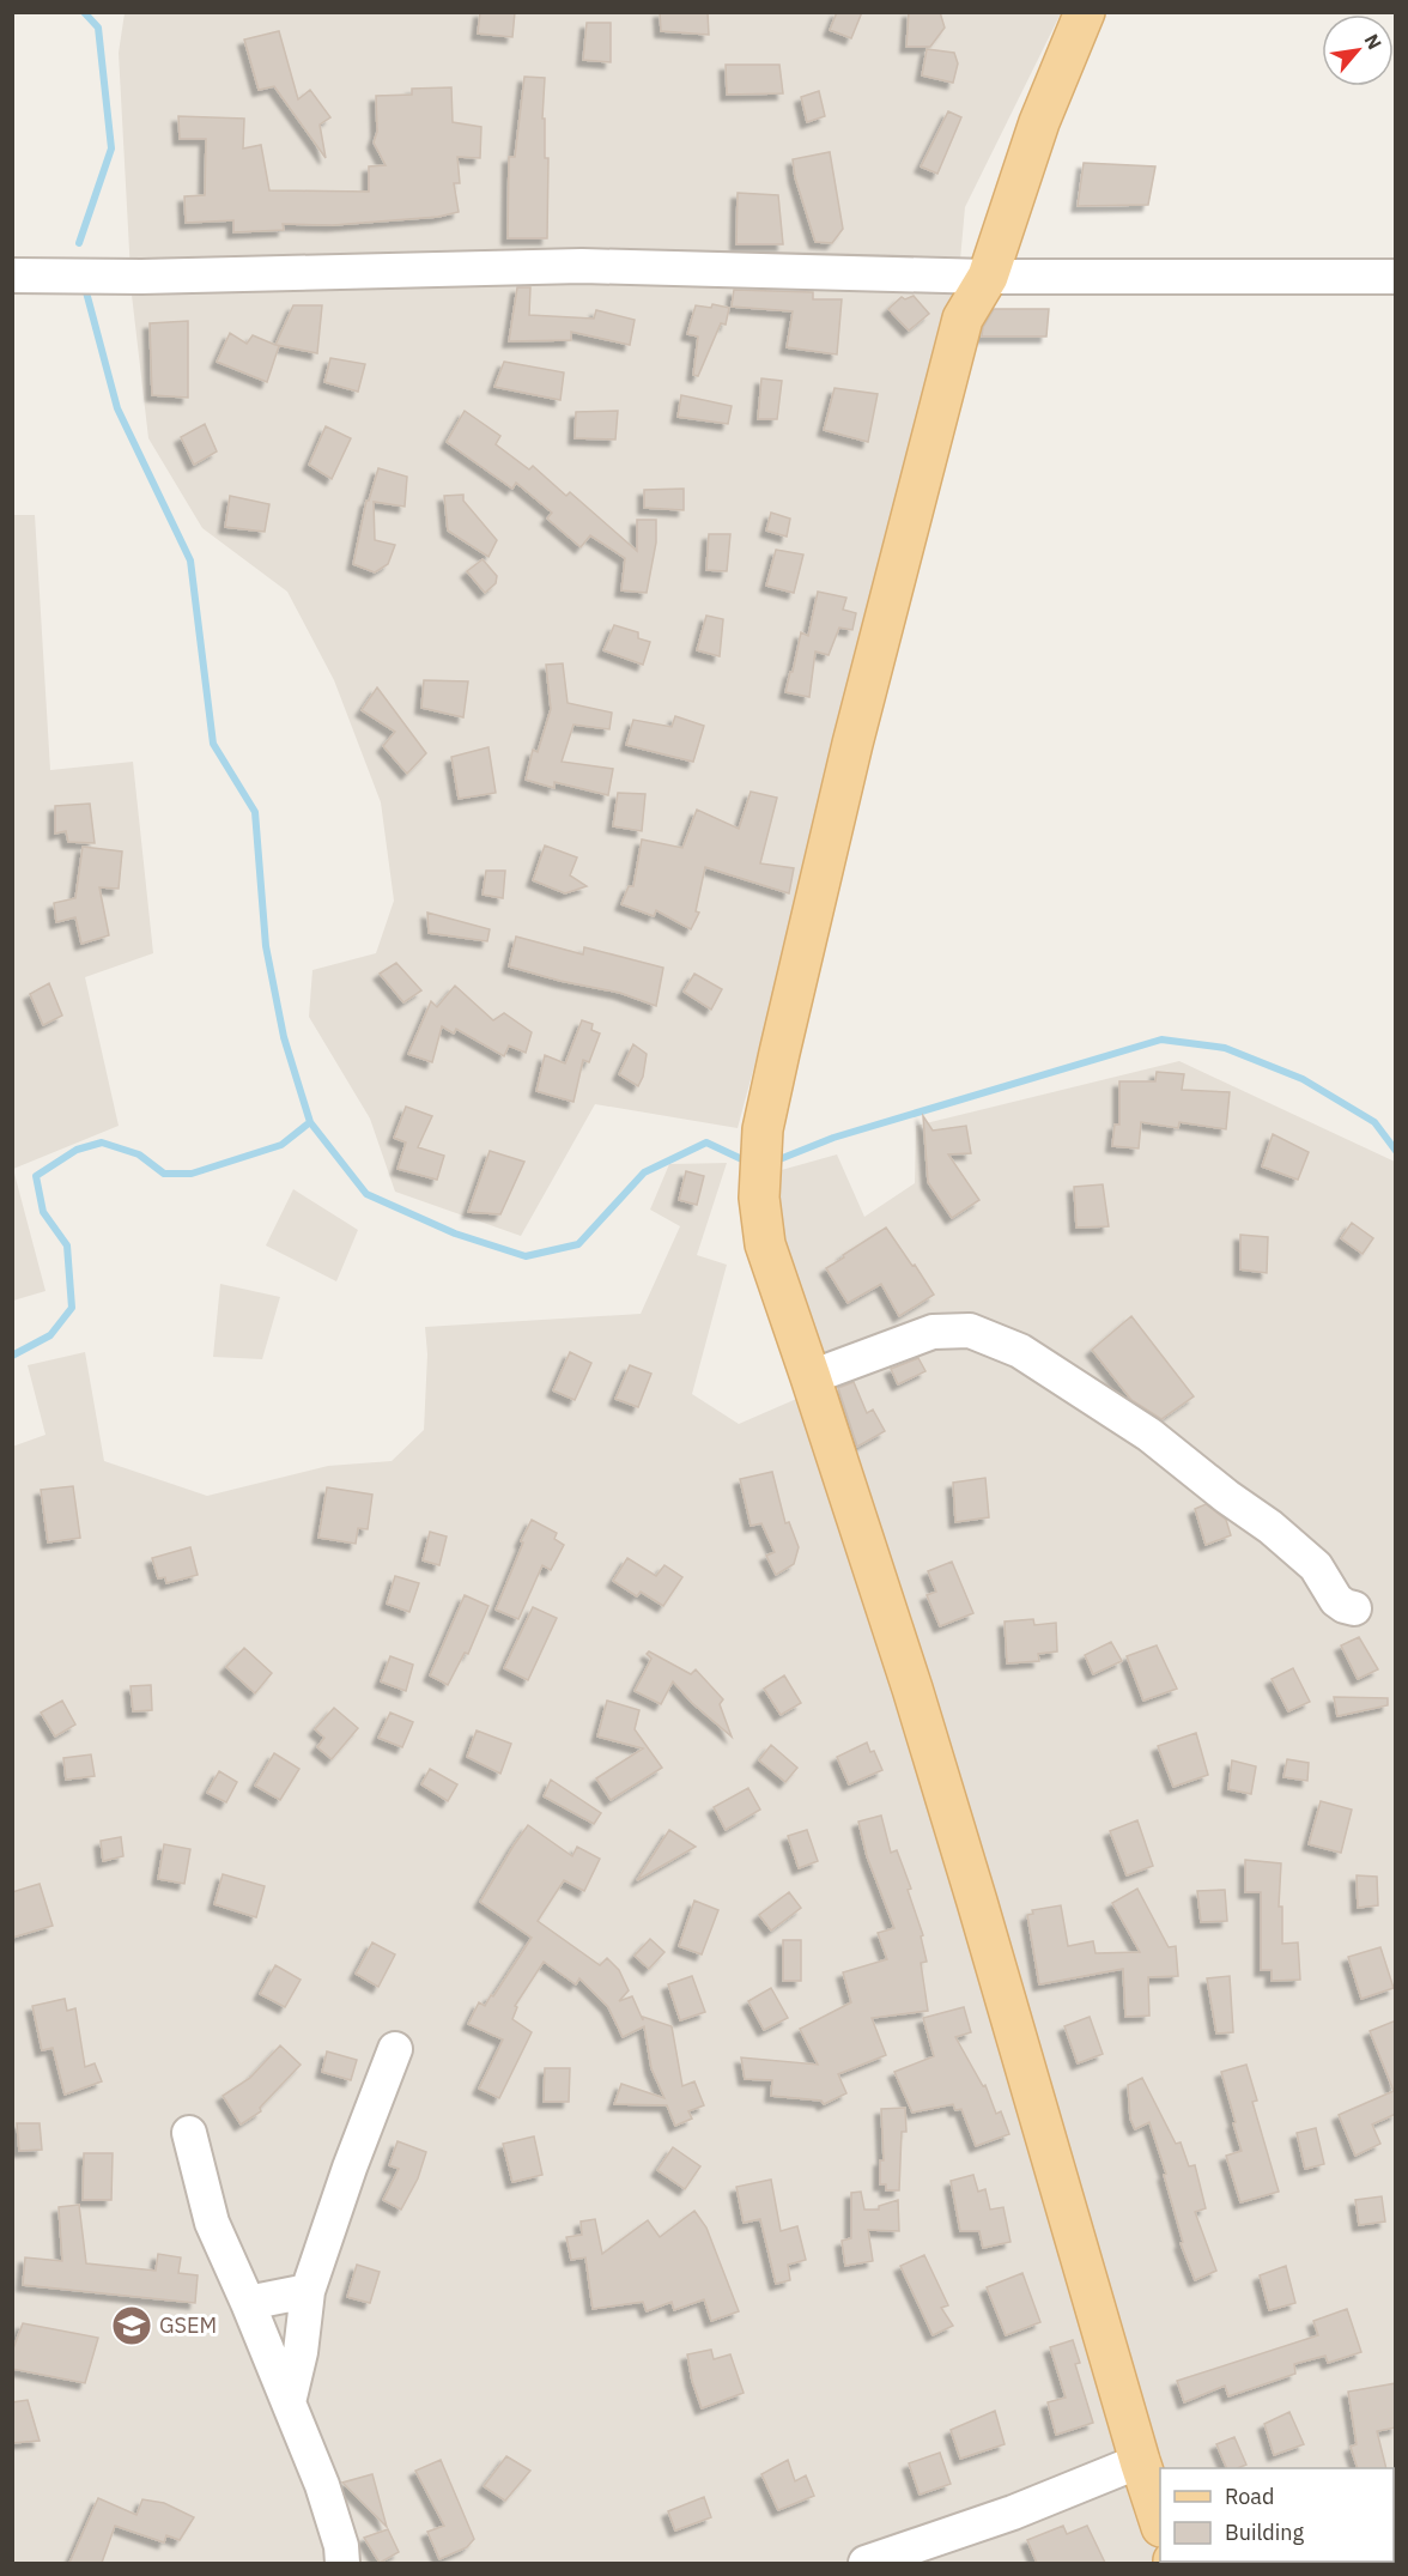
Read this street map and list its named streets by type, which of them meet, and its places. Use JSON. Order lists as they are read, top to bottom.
{
  "places": {
    "school or university": ["GSEM"]
  },
  "legend": ["Road", "Building"],
  "north": "top right"
}
